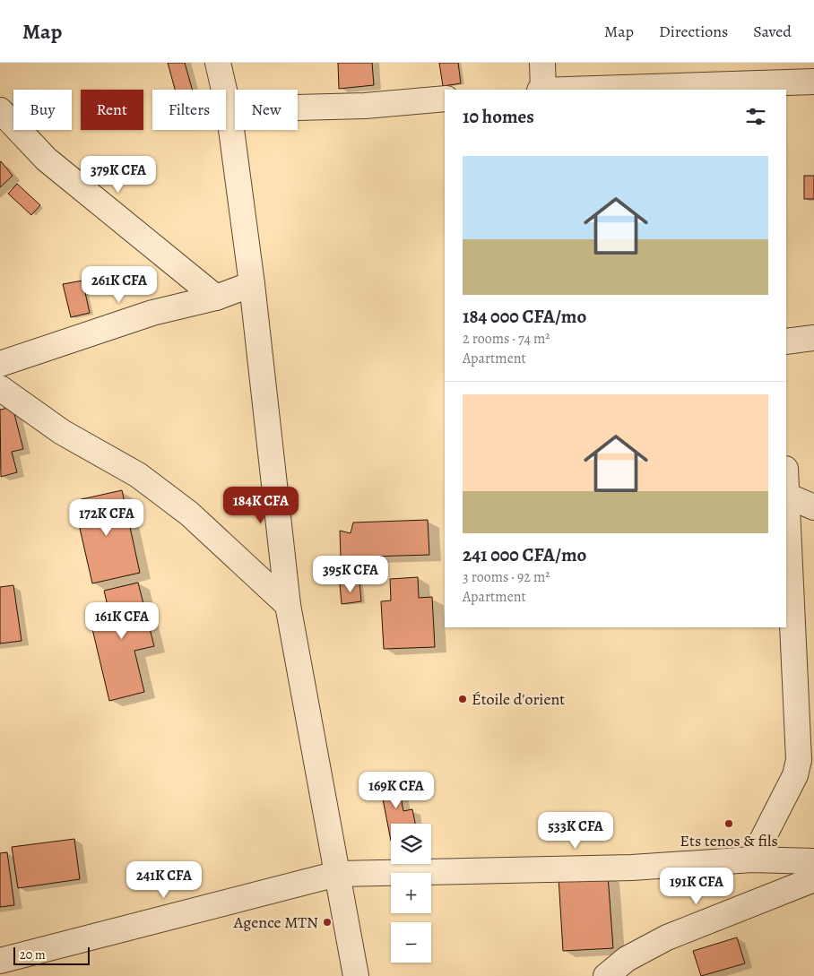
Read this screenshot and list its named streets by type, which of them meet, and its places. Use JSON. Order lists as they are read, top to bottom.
{
  "places": ["Étoile d'orient", "Ets tenos & fils", "Agence MTN"],
  "scale_bar": "20 m",
  "page": {
    "header": "Map",
    "nav": ["Map", "Directions", "Saved"],
    "chip": [
      "Buy",
      "Rent",
      "Filters",
      "New"
    ],
    "heading": "10 homes",
    "list": [
      {
        "name": "184 000 CFA/mo",
        "note": "2 rooms · 74 m² · Apartment"
      },
      {
        "name": "241 000 CFA/mo",
        "note": "3 rooms · 92 m² · Apartment"
      }
    ],
    "price": [
      "379K CFA",
      "261K CFA",
      "184K CFA",
      "172K CFA",
      "395K CFA",
      "161K CFA",
      "169K CFA",
      "533K CFA",
      "241K CFA",
      "191K CFA"
    ],
    "map_buttons": ["+", "−"],
    "scale": "20 m"
  }
}
